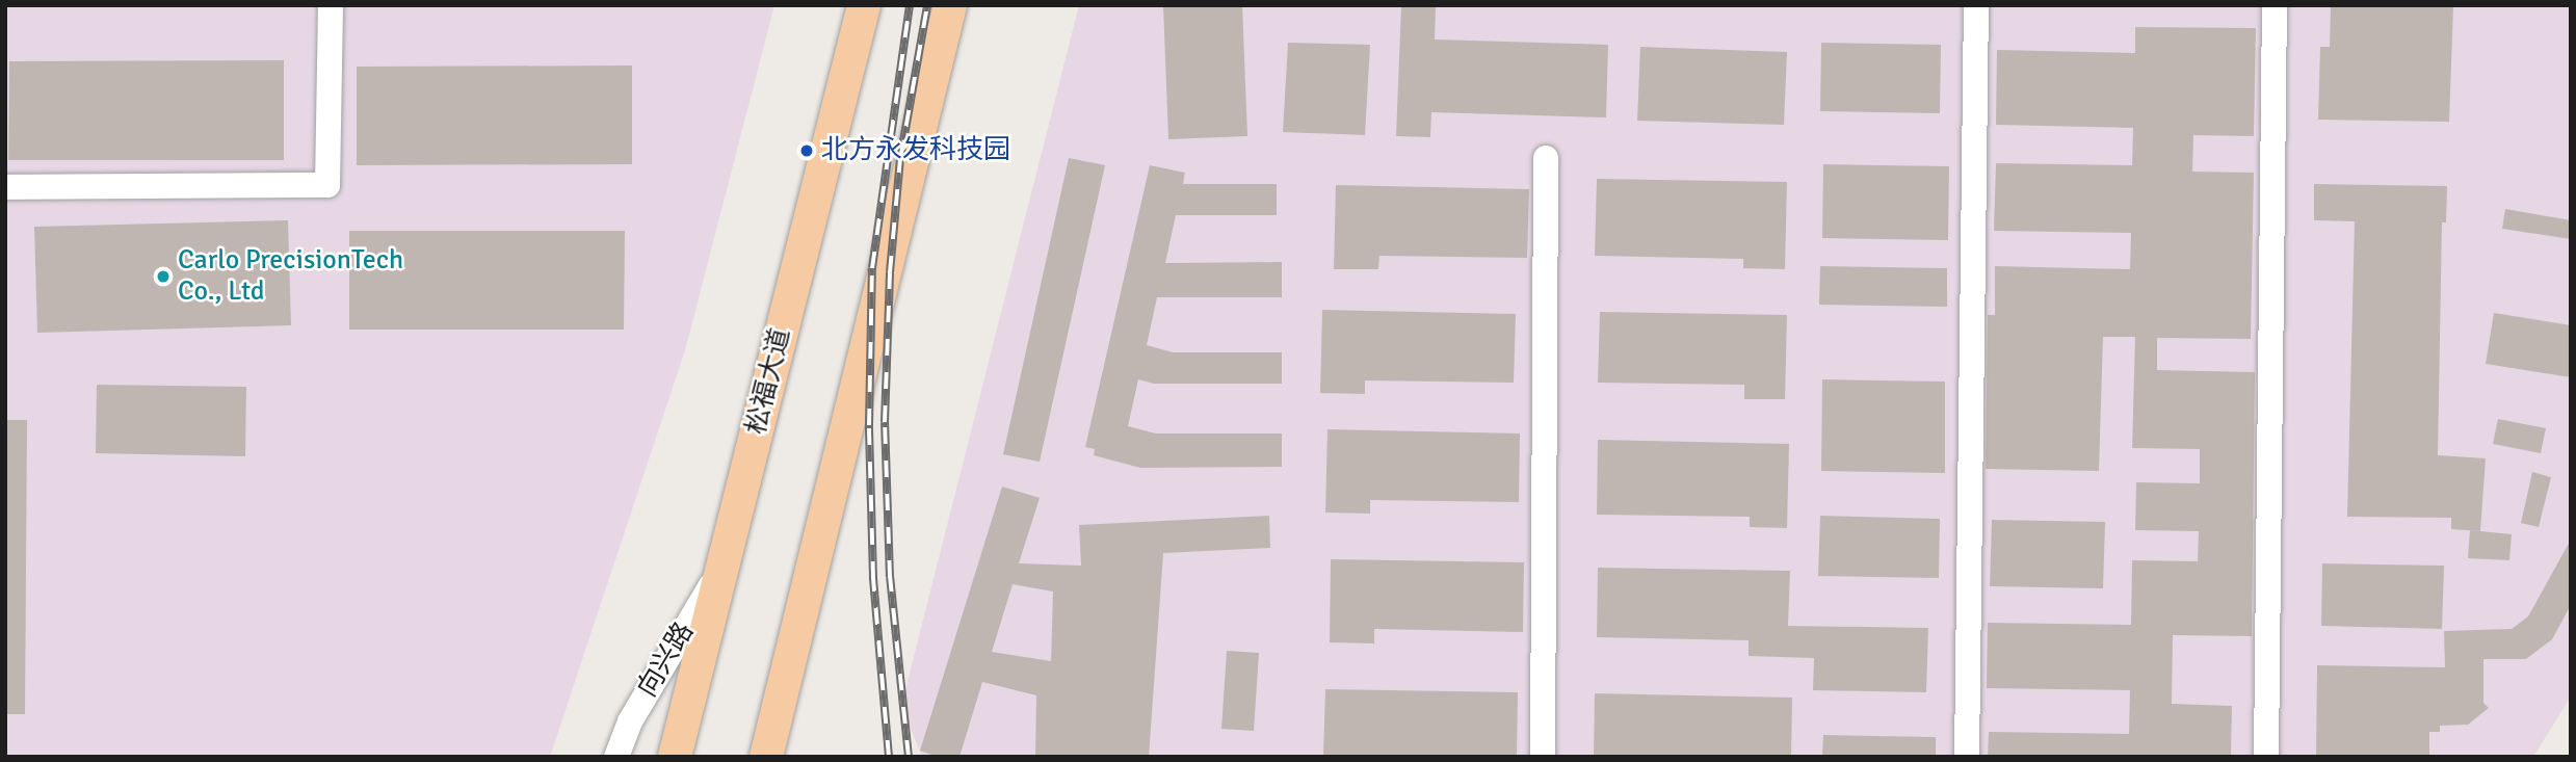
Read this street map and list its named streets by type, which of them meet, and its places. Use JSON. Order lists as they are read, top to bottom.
{
  "streets": {
    "main road": ["松福大道"],
    "street": ["向兴路"]
  },
  "crossings": [
    ["松福大道", "向兴路"]
  ],
  "places": ["北方永发科技园", "Carlo PrecisionTech Co., Ltd"]
}
